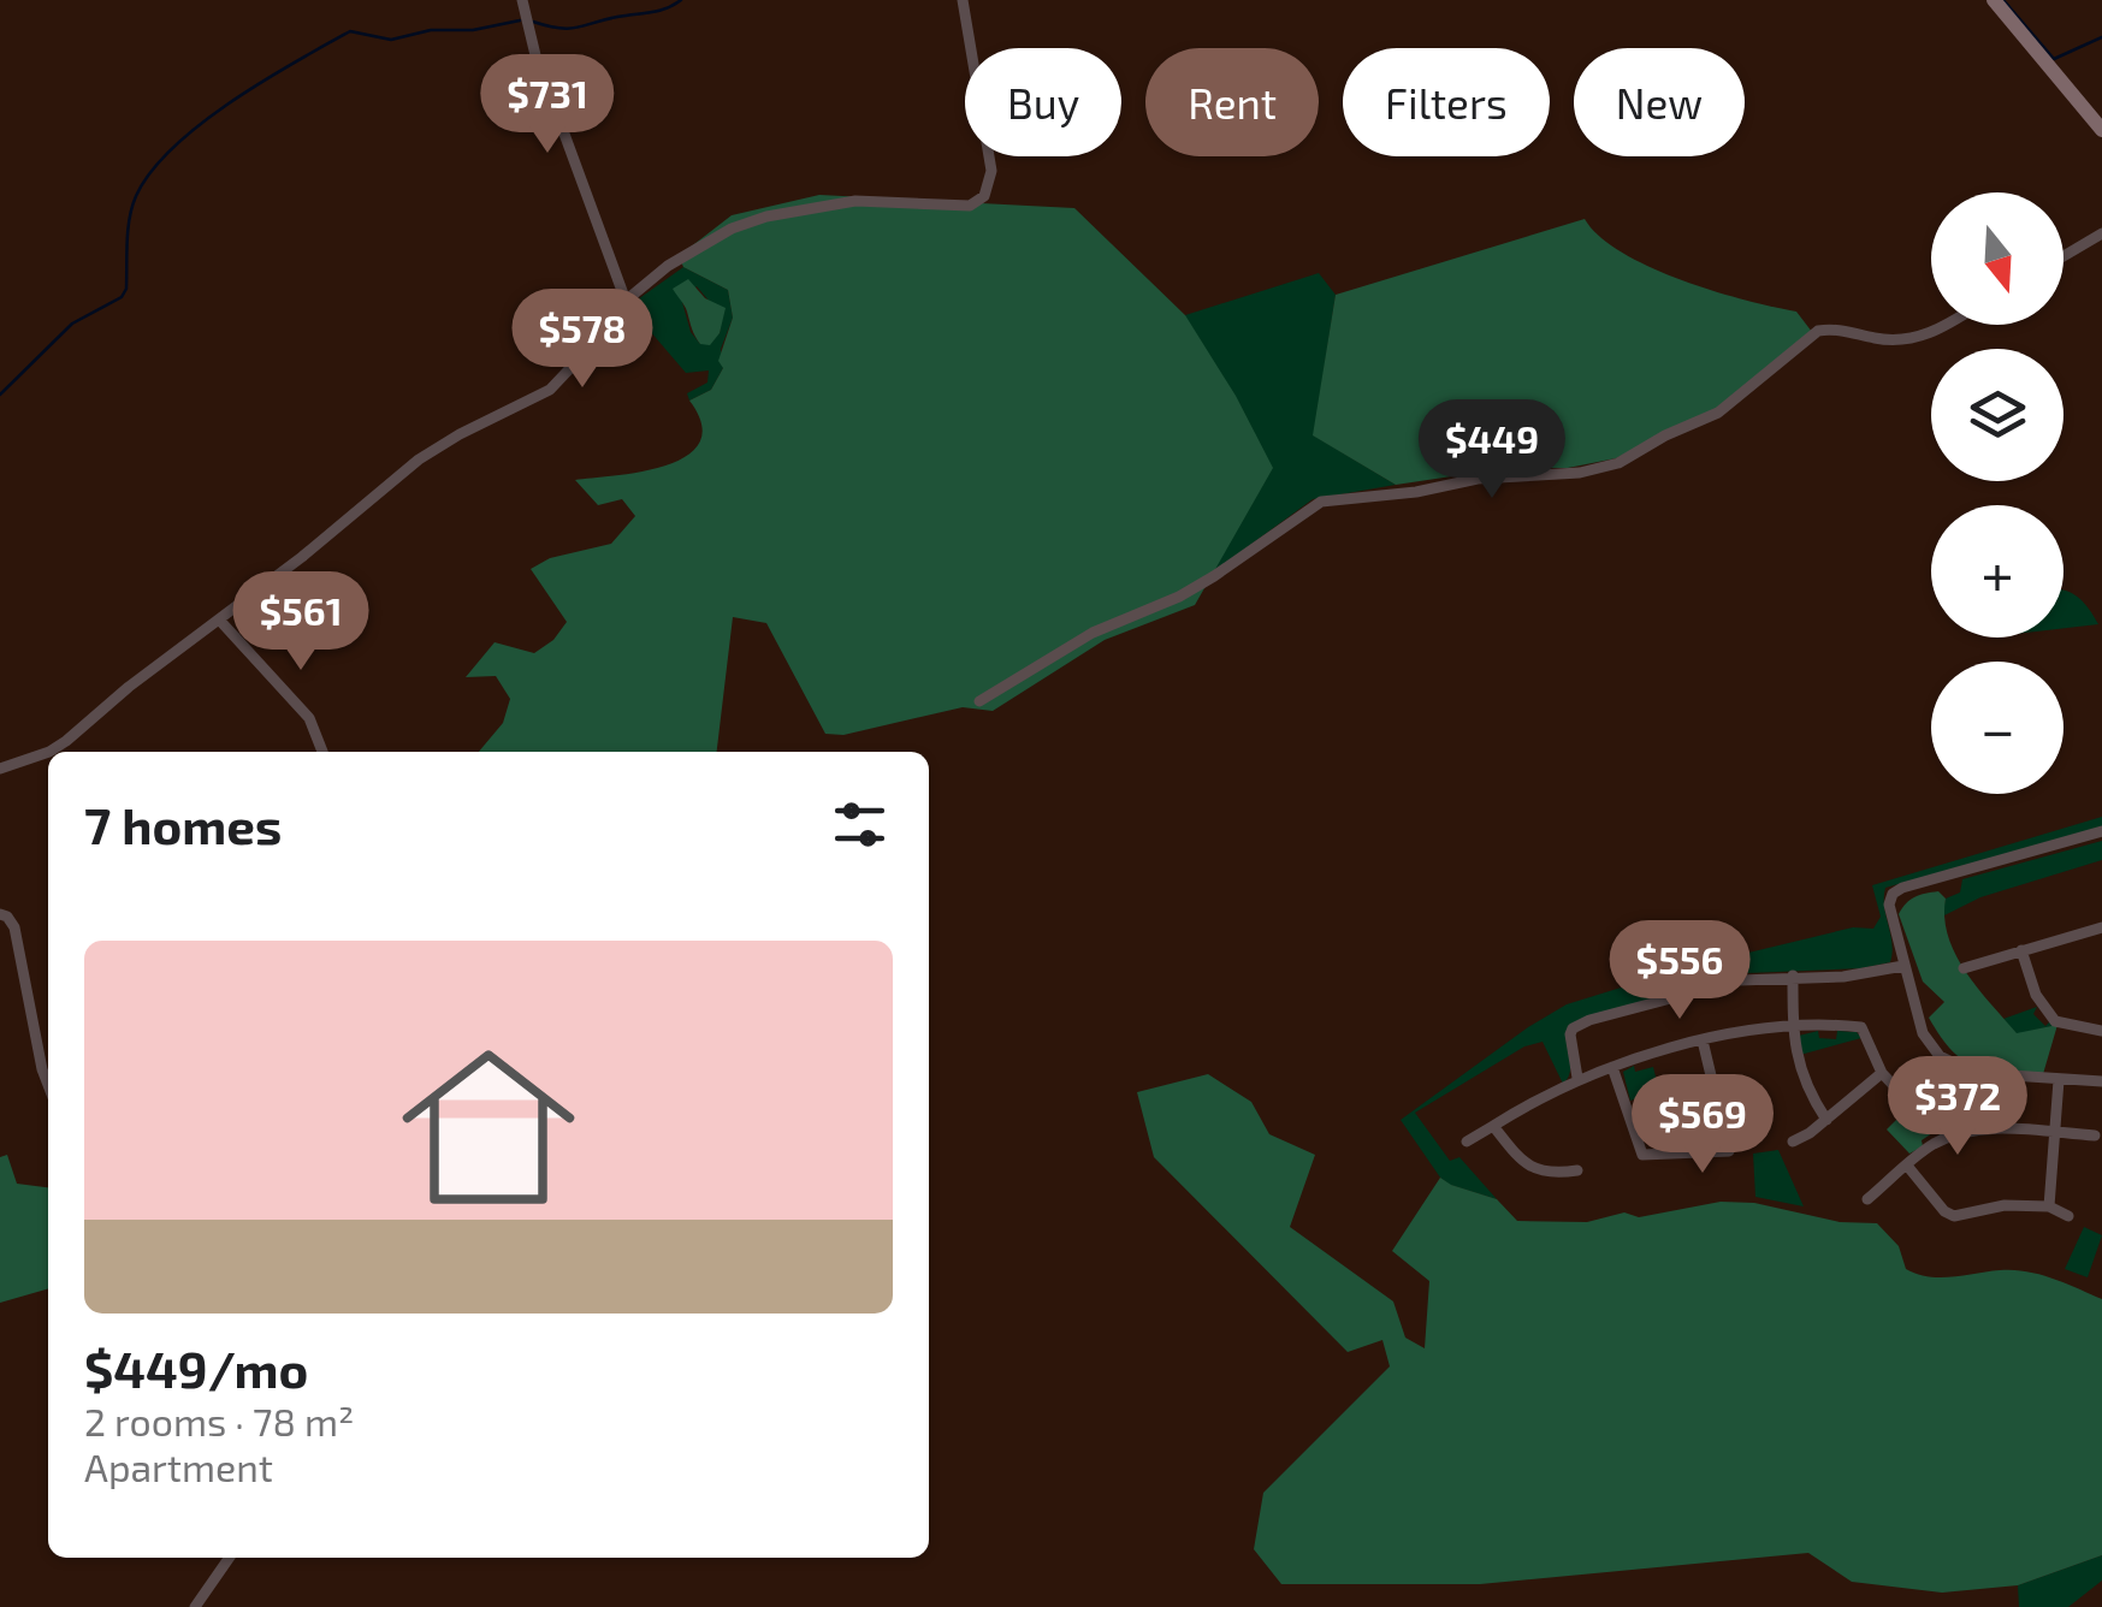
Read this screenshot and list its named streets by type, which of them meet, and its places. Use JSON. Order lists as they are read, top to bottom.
{
  "north": "bottom",
  "page": {
    "chip": [
      "Buy",
      "Rent",
      "Filters",
      "New"
    ],
    "price": [
      "$731",
      "$578",
      "$449",
      "$561",
      "$556",
      "$372",
      "$569"
    ],
    "map_buttons": ["+", "−"],
    "heading": "7 homes",
    "list": [
      {
        "name": "$449/mo",
        "note": "2 rooms · 78 m² · Apartment"
      }
    ]
  }
}
